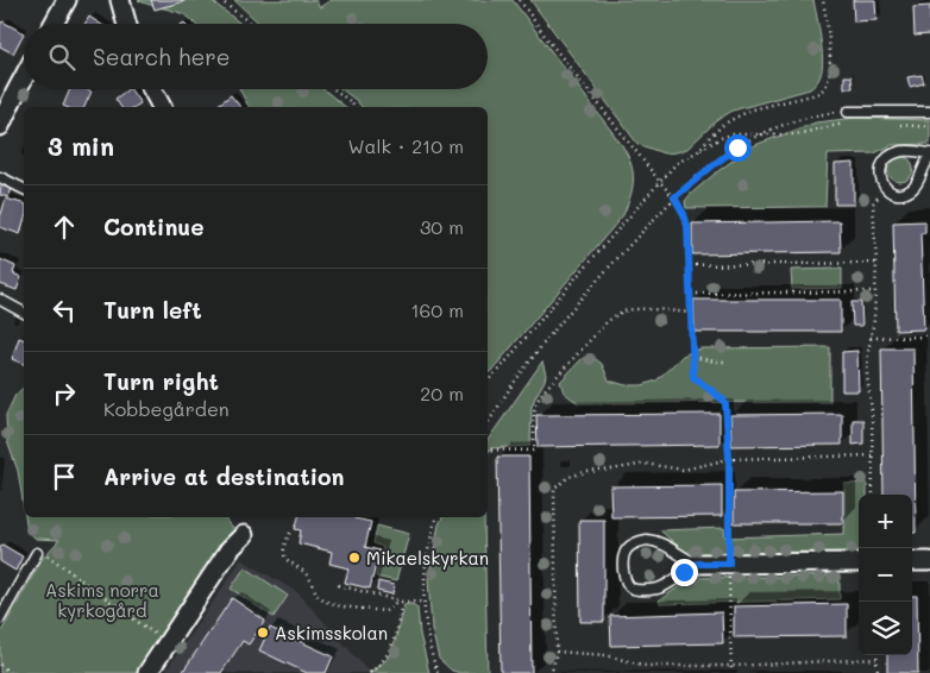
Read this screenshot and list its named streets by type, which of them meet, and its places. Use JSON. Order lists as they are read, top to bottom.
{
  "parks": ["Askims norra kyrkogård"],
  "places": ["Mikaelskyrkan", "Askimsskolan"],
  "page": {
    "search": "Search here",
    "heading": ["3 min", "Walk · 210 m"],
    "list": [
      ["Continue", "30 m"],
      ["Turn left", "160 m"],
      ["Turn right", "Kobbegården", "20 m"],
      "Arrive at destination"
    ],
    "map_buttons": ["+", "−"]
  }
}
